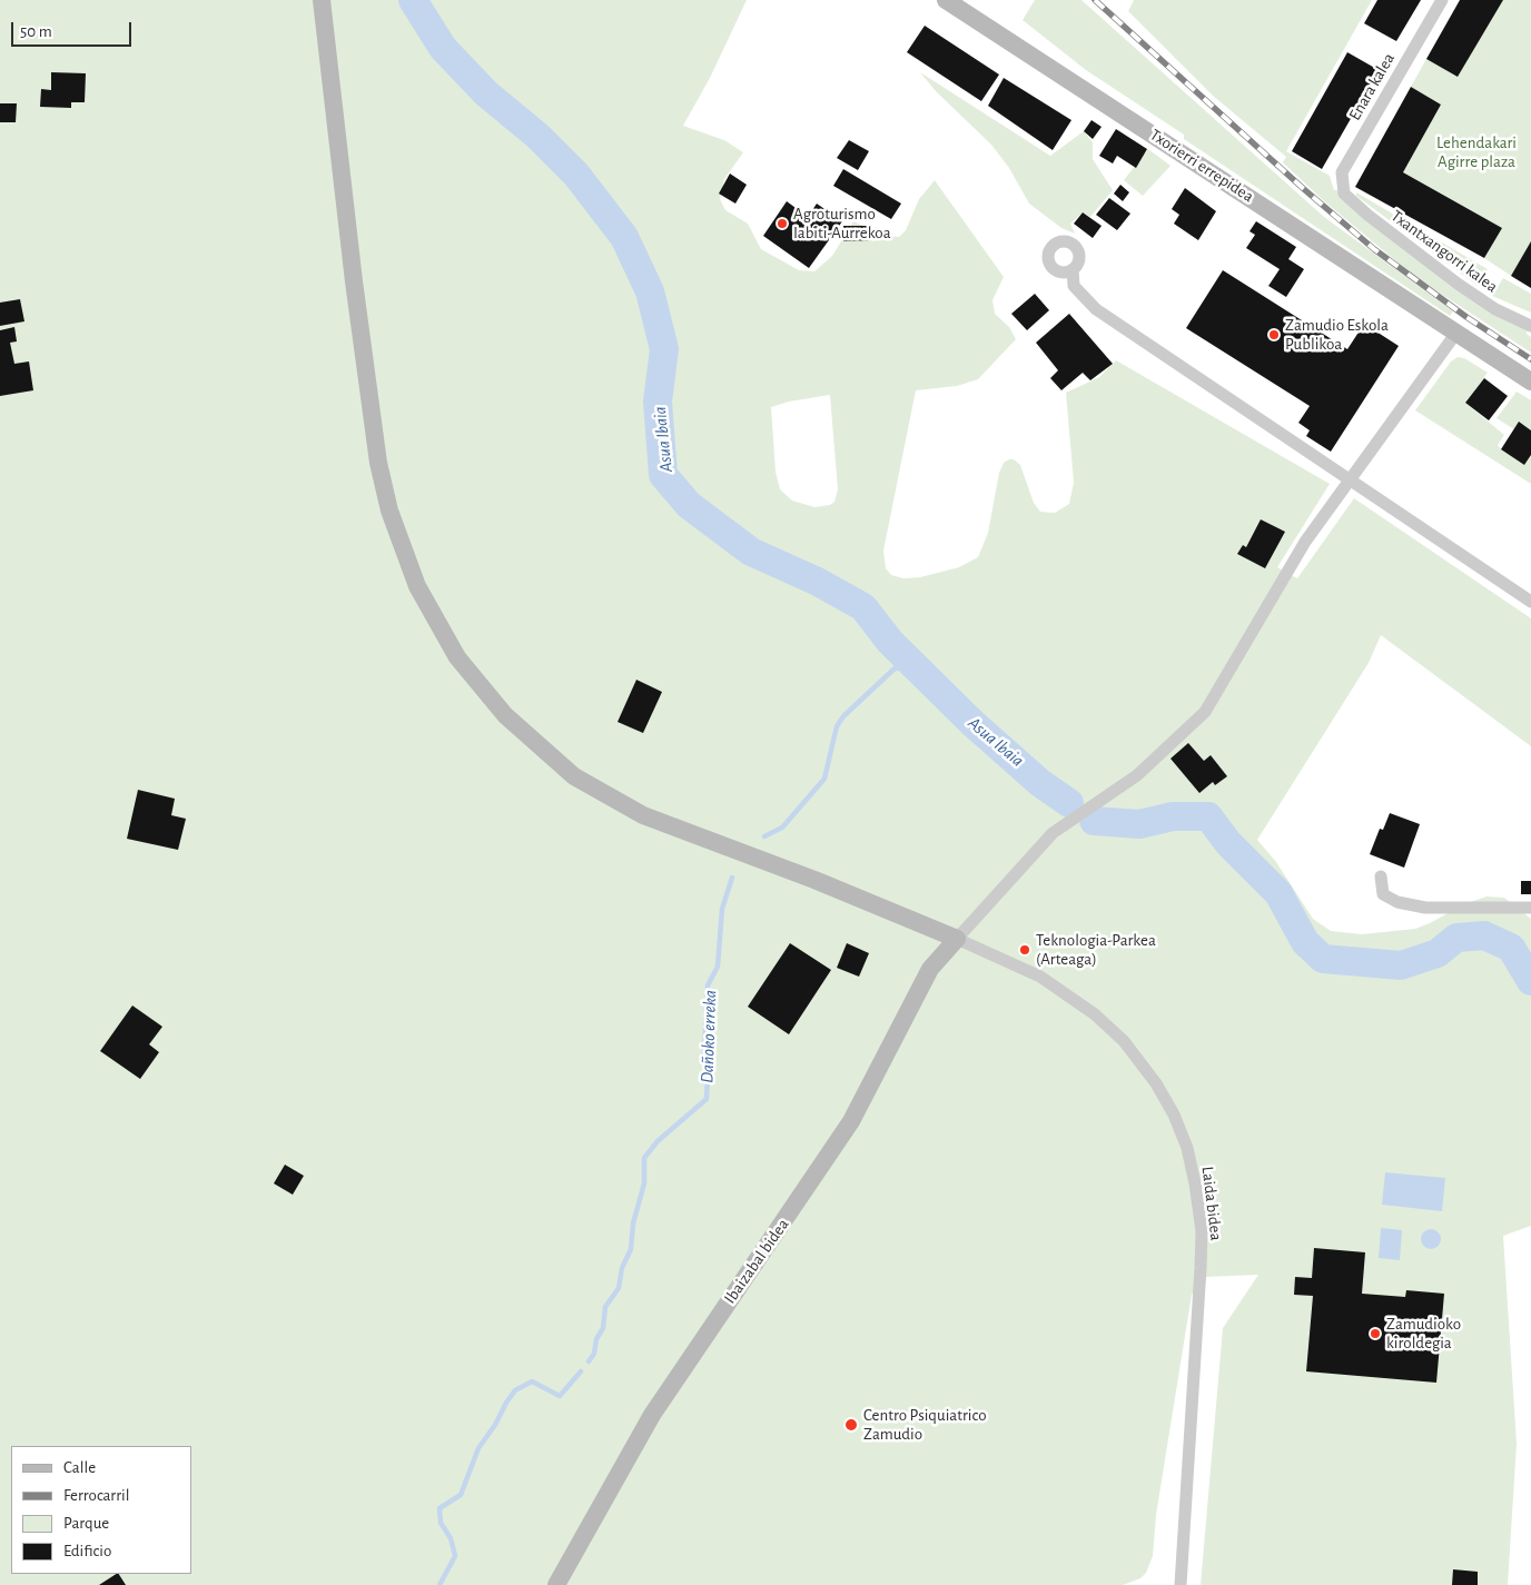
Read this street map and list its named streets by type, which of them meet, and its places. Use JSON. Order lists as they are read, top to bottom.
{
  "streets": {
    "street": [
      "Enara kalea",
      "Txorierri errepidea",
      "Txantxangorri kalea",
      "Laida bidea",
      "Ibaizabal bidea"
    ]
  },
  "crossings": [
    ["Enara kalea", "Txantxangorri kalea"],
    ["Laida bidea", "Ibaizabal bidea"]
  ],
  "water": ["Asua Ibaia", "Dañoko erreka"],
  "parks": ["Lehendakari Agirre plaza"],
  "places": [
    "Agroturismo Iabiti-Aurrekoa",
    "Zamudio Eskola Publikoa",
    "Teknologia-Parkea (Arteaga)",
    "Zamudioko kiroldegia",
    "Centro Psiquiatrico Zamudio"
  ],
  "legend": [
    "Calle",
    "Ferrocarril",
    "Parque",
    "Edificio"
  ],
  "scale_bar": "50 m"
}
